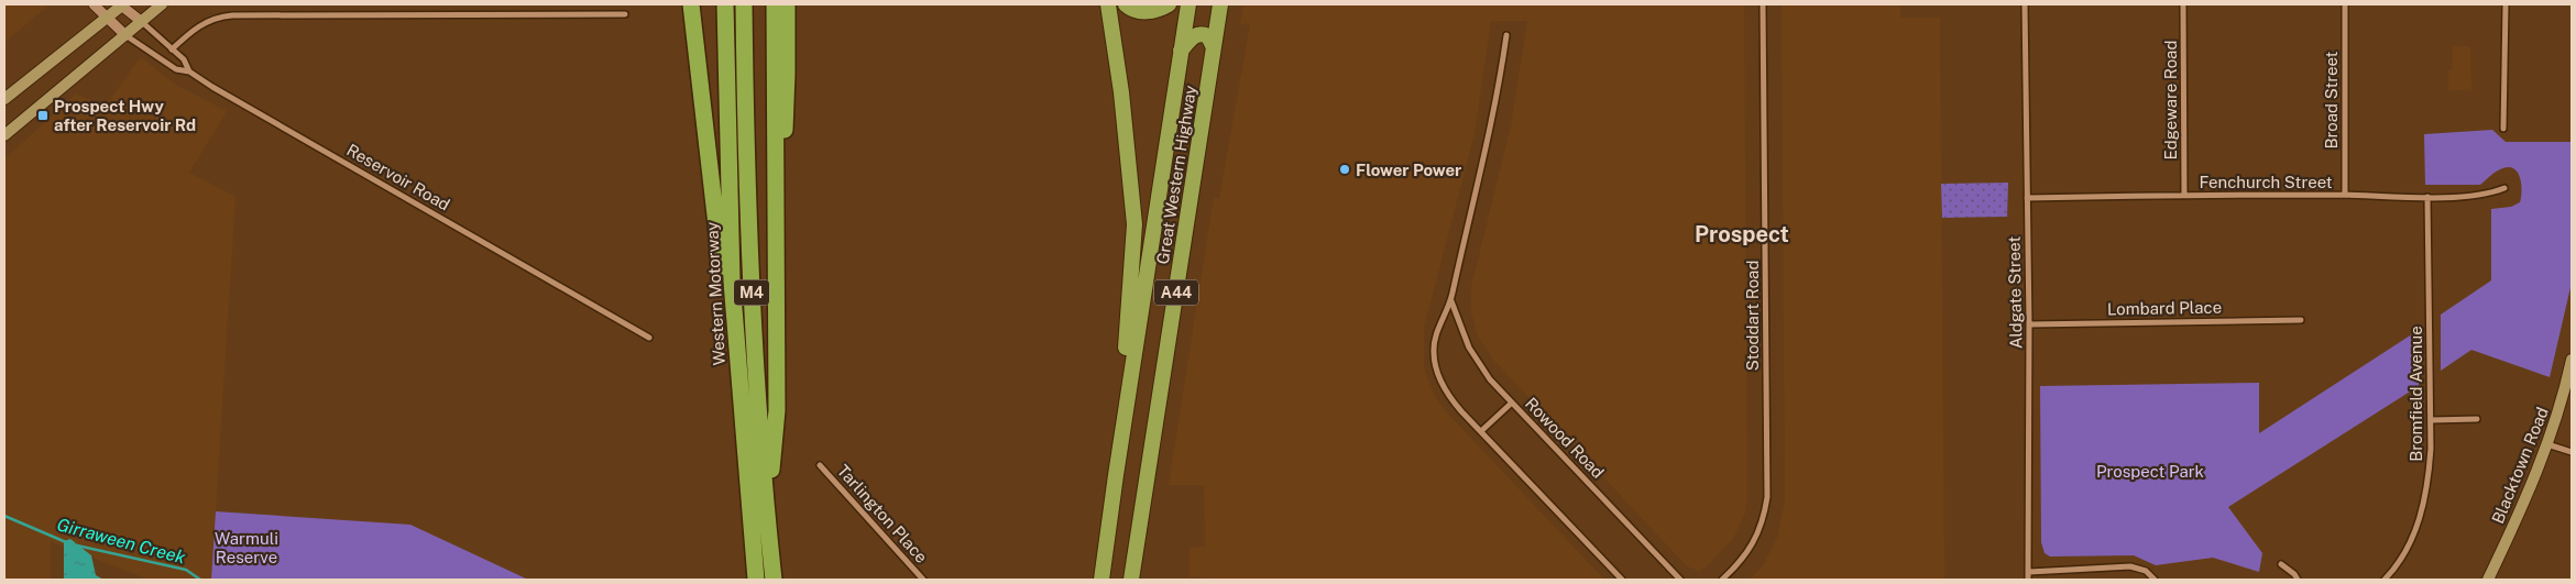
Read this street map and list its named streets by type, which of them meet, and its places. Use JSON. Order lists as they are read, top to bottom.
{
  "streets": {
    "highway": [
      "Great Western Highway",
      "M4",
      "A44",
      "Western Motorway"
    ],
    "main road": ["Blacktown Road"],
    "street": [
      "Edgeware Road",
      "Broad Street",
      "Reservoir Road",
      "Fenchurch Street",
      "Aldgate Street",
      "Lombard Place",
      "Stoddart Road",
      "Bromfield Avenue",
      "Rowood Road",
      "Tarlington Place"
    ]
  },
  "crossings": [
    ["Edgeware Road", "Fenchurch Street"],
    ["Broad Street", "Fenchurch Street"],
    ["Fenchurch Street", "Aldgate Street"],
    ["Fenchurch Street", "Bromfield Avenue"],
    ["Aldgate Street", "Lombard Place"]
  ],
  "districts": ["Prospect"],
  "water": ["Girraween Creek"],
  "parks": ["Prospect Park", "Warmuli Reserve"],
  "places": {
    "transit": ["Prospect Hwy after Reservoir Rd"],
    "other": ["Flower Power"]
  }
}
